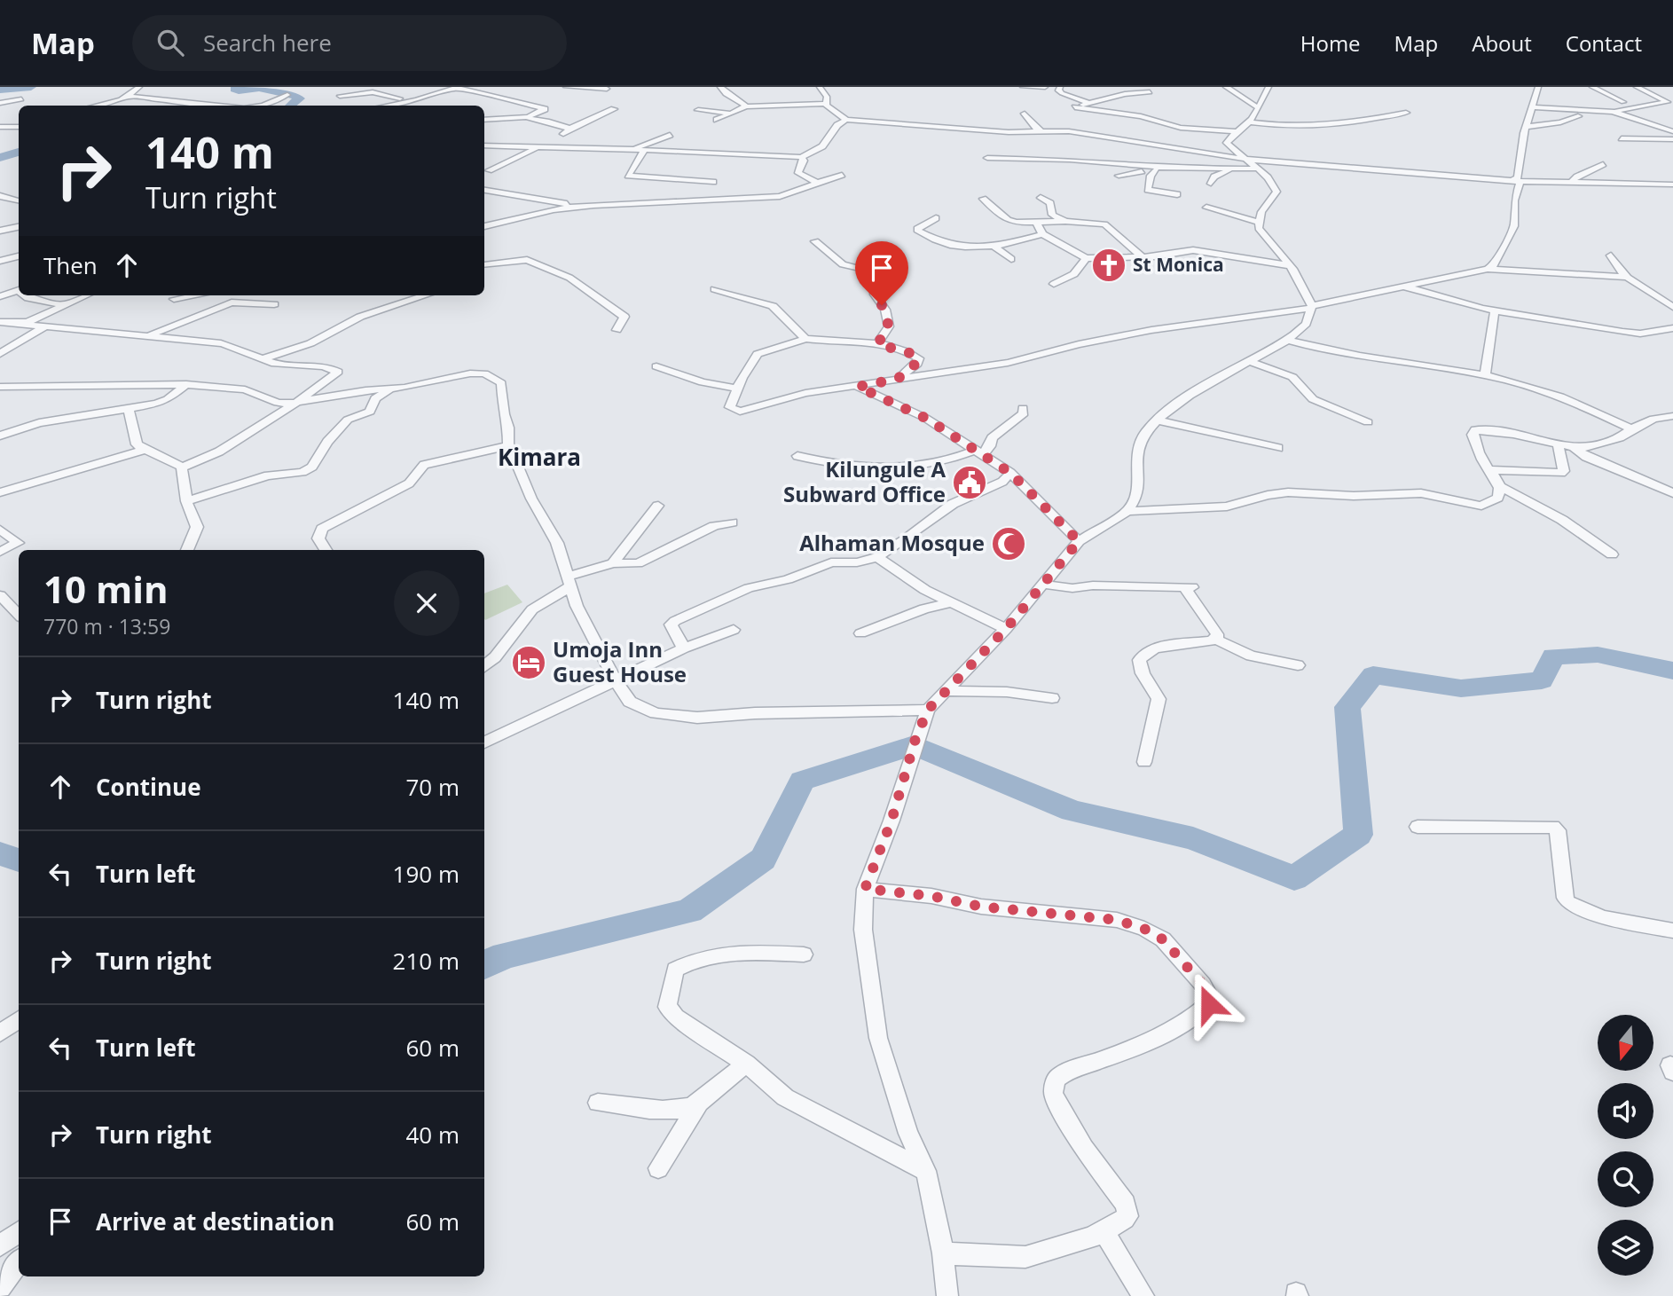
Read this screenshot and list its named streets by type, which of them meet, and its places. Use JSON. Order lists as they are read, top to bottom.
{
  "districts": ["Kimara"],
  "places": {
    "church": ["St Monica"],
    "public building": ["Kilungule A Subward Office"],
    "mosque": ["Alhaman Mosque"],
    "hotel": ["Umoja Inn Guest House"]
  },
  "north": "bottom",
  "page": {
    "header": "Map",
    "search": "Search here",
    "nav": [
      "Home",
      "Map",
      "About",
      "Contact"
    ],
    "turn": ["140 m", "Turn right"],
    "then": "Then",
    "heading": ["10 min", "770 m · 13:59"],
    "list": [
      {
        "name": "Turn right",
        "value": "140 m"
      },
      {
        "name": "Continue",
        "value": "70 m"
      },
      {
        "name": "Turn left",
        "value": "190 m"
      },
      {
        "name": "Turn right",
        "value": "210 m"
      },
      {
        "name": "Turn left",
        "value": "60 m"
      },
      {
        "name": "Turn right",
        "value": "40 m"
      },
      {
        "name": "Arrive at destination",
        "value": "60 m"
      }
    ]
  }
}
